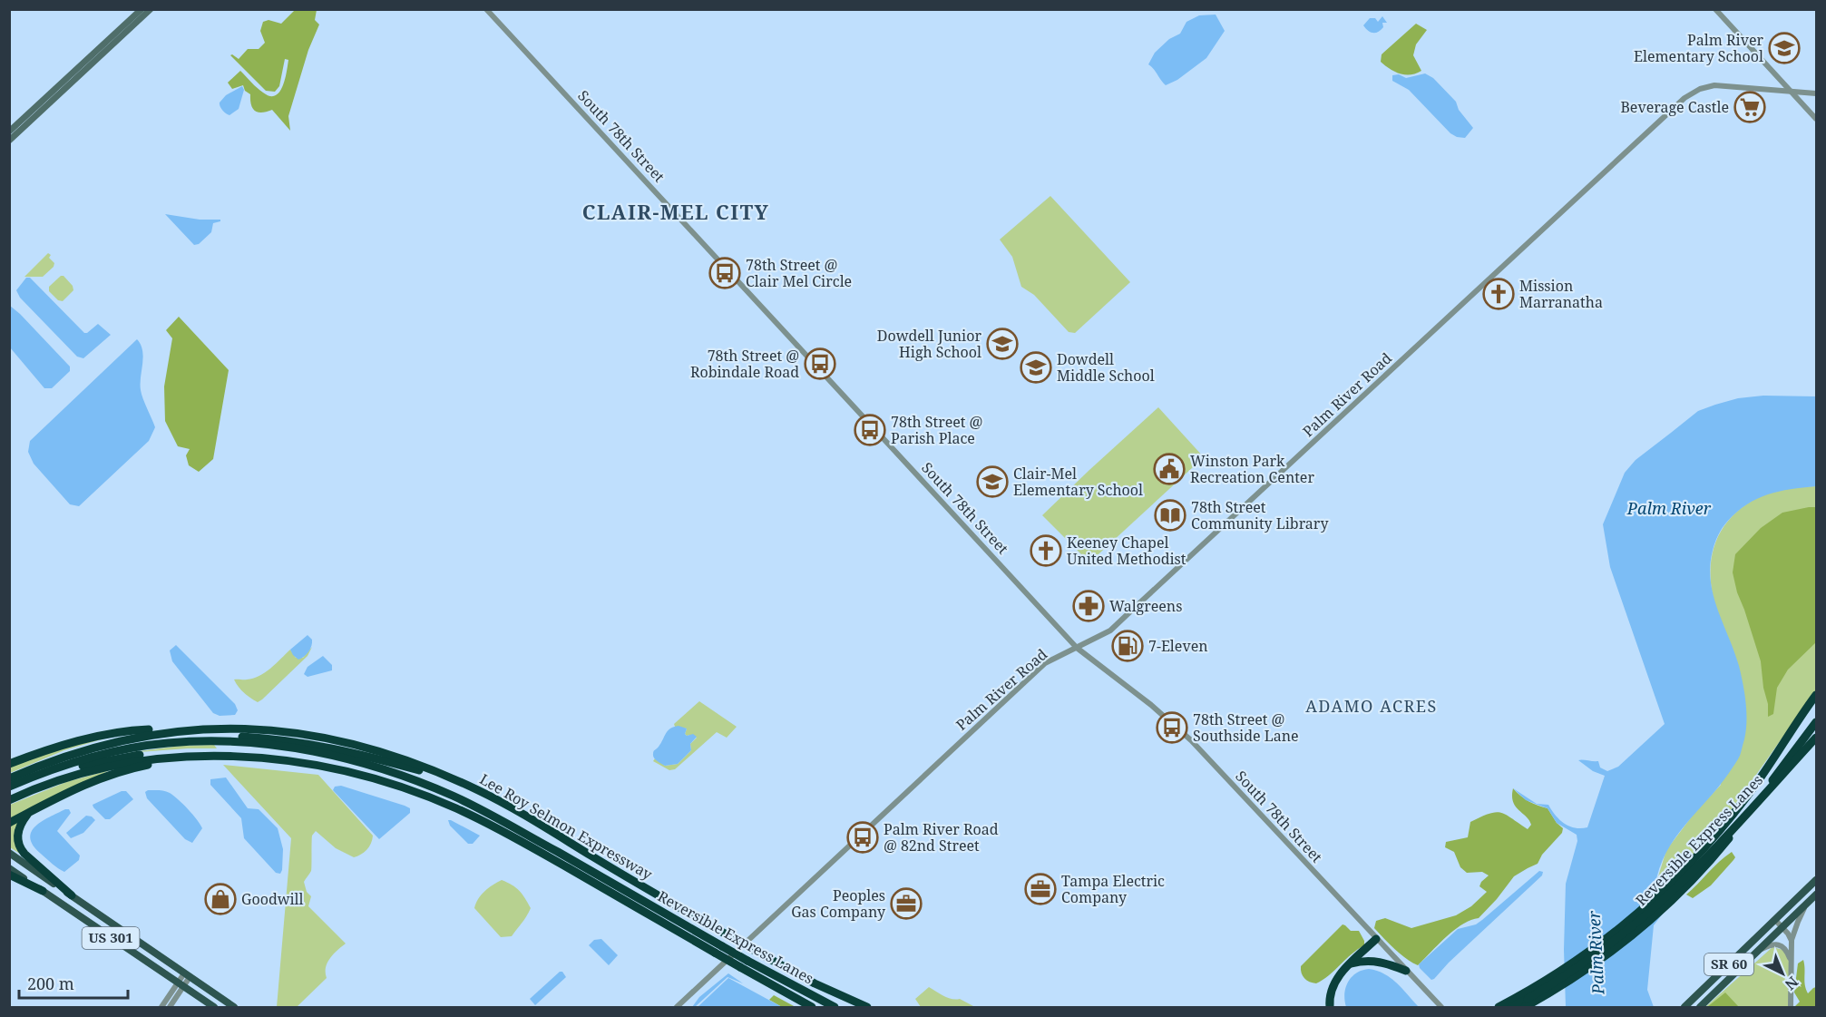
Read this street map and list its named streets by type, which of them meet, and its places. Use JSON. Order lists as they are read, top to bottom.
{
  "streets": {
    "highway": ["Lee Roy Selmon Expressway", "Reversible Express Lanes"],
    "main road": ["US 301", "SR 60"],
    "street": ["South 78th Street", "Palm River Road"]
  },
  "crossings": [
    ["South 78th Street", "Palm River Road"]
  ],
  "districts": ["CLAIR-MEL CITY", "ADAMO ACRES"],
  "water": ["Palm River"],
  "places": {
    "school or university": [
      "Palm River Elementary School",
      "Dowdell Junior High School",
      "Dowdell Middle School",
      "Clair-Mel Elementary School"
    ],
    "supermarket": ["Beverage Castle"],
    "bus stop": [
      "78th Street @ Clair Mel Circle",
      "78th Street @ Robindale Road",
      "78th Street @ Parish Place",
      "78th Street @ Southside Lane",
      "Palm River Road @ 82nd Street"
    ],
    "church": ["Mission Marranatha", "Keeney Chapel United Methodist"],
    "public building": ["Winston Park Recreation Center"],
    "library": ["78th Street Community Library"],
    "pharmacy": ["Walgreens"],
    "fuel station": ["7-Eleven"],
    "office": ["Tampa Electric Company", "Peoples Gas Company"],
    "shop": ["Goodwill"]
  },
  "scale_bar": "200 m",
  "north": "bottom right"
}
